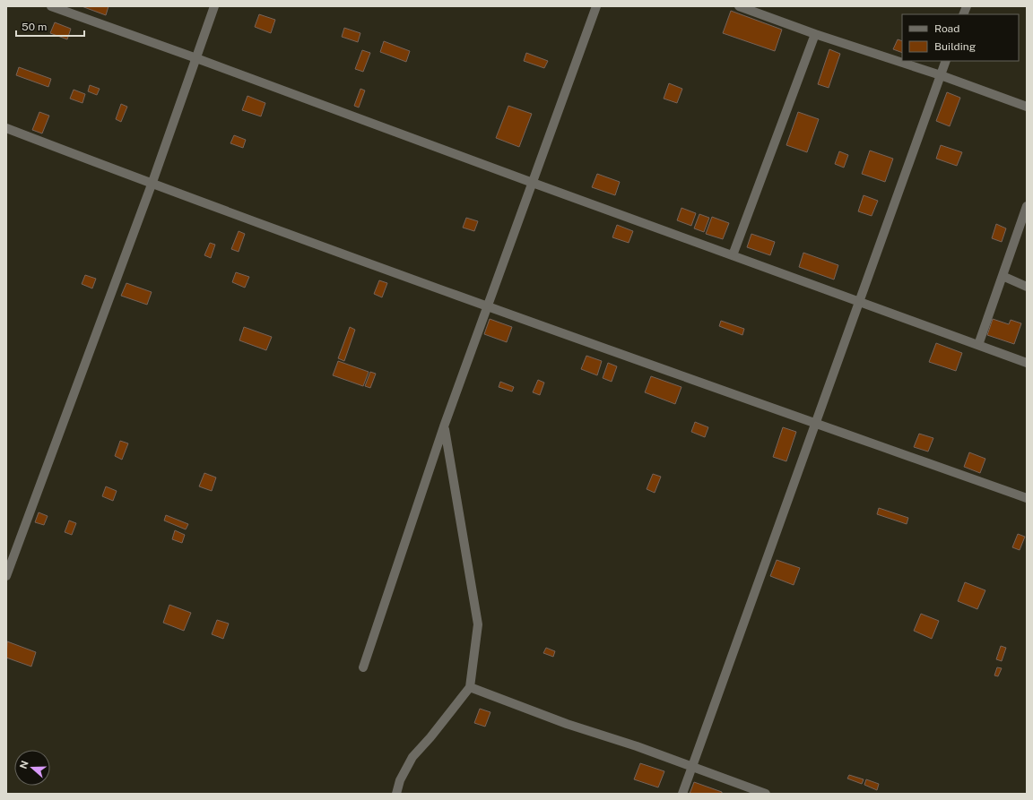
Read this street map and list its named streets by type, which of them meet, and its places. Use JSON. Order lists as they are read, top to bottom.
{
  "legend": ["Road", "Building"],
  "scale_bar": "50 m",
  "north": "left"
}
